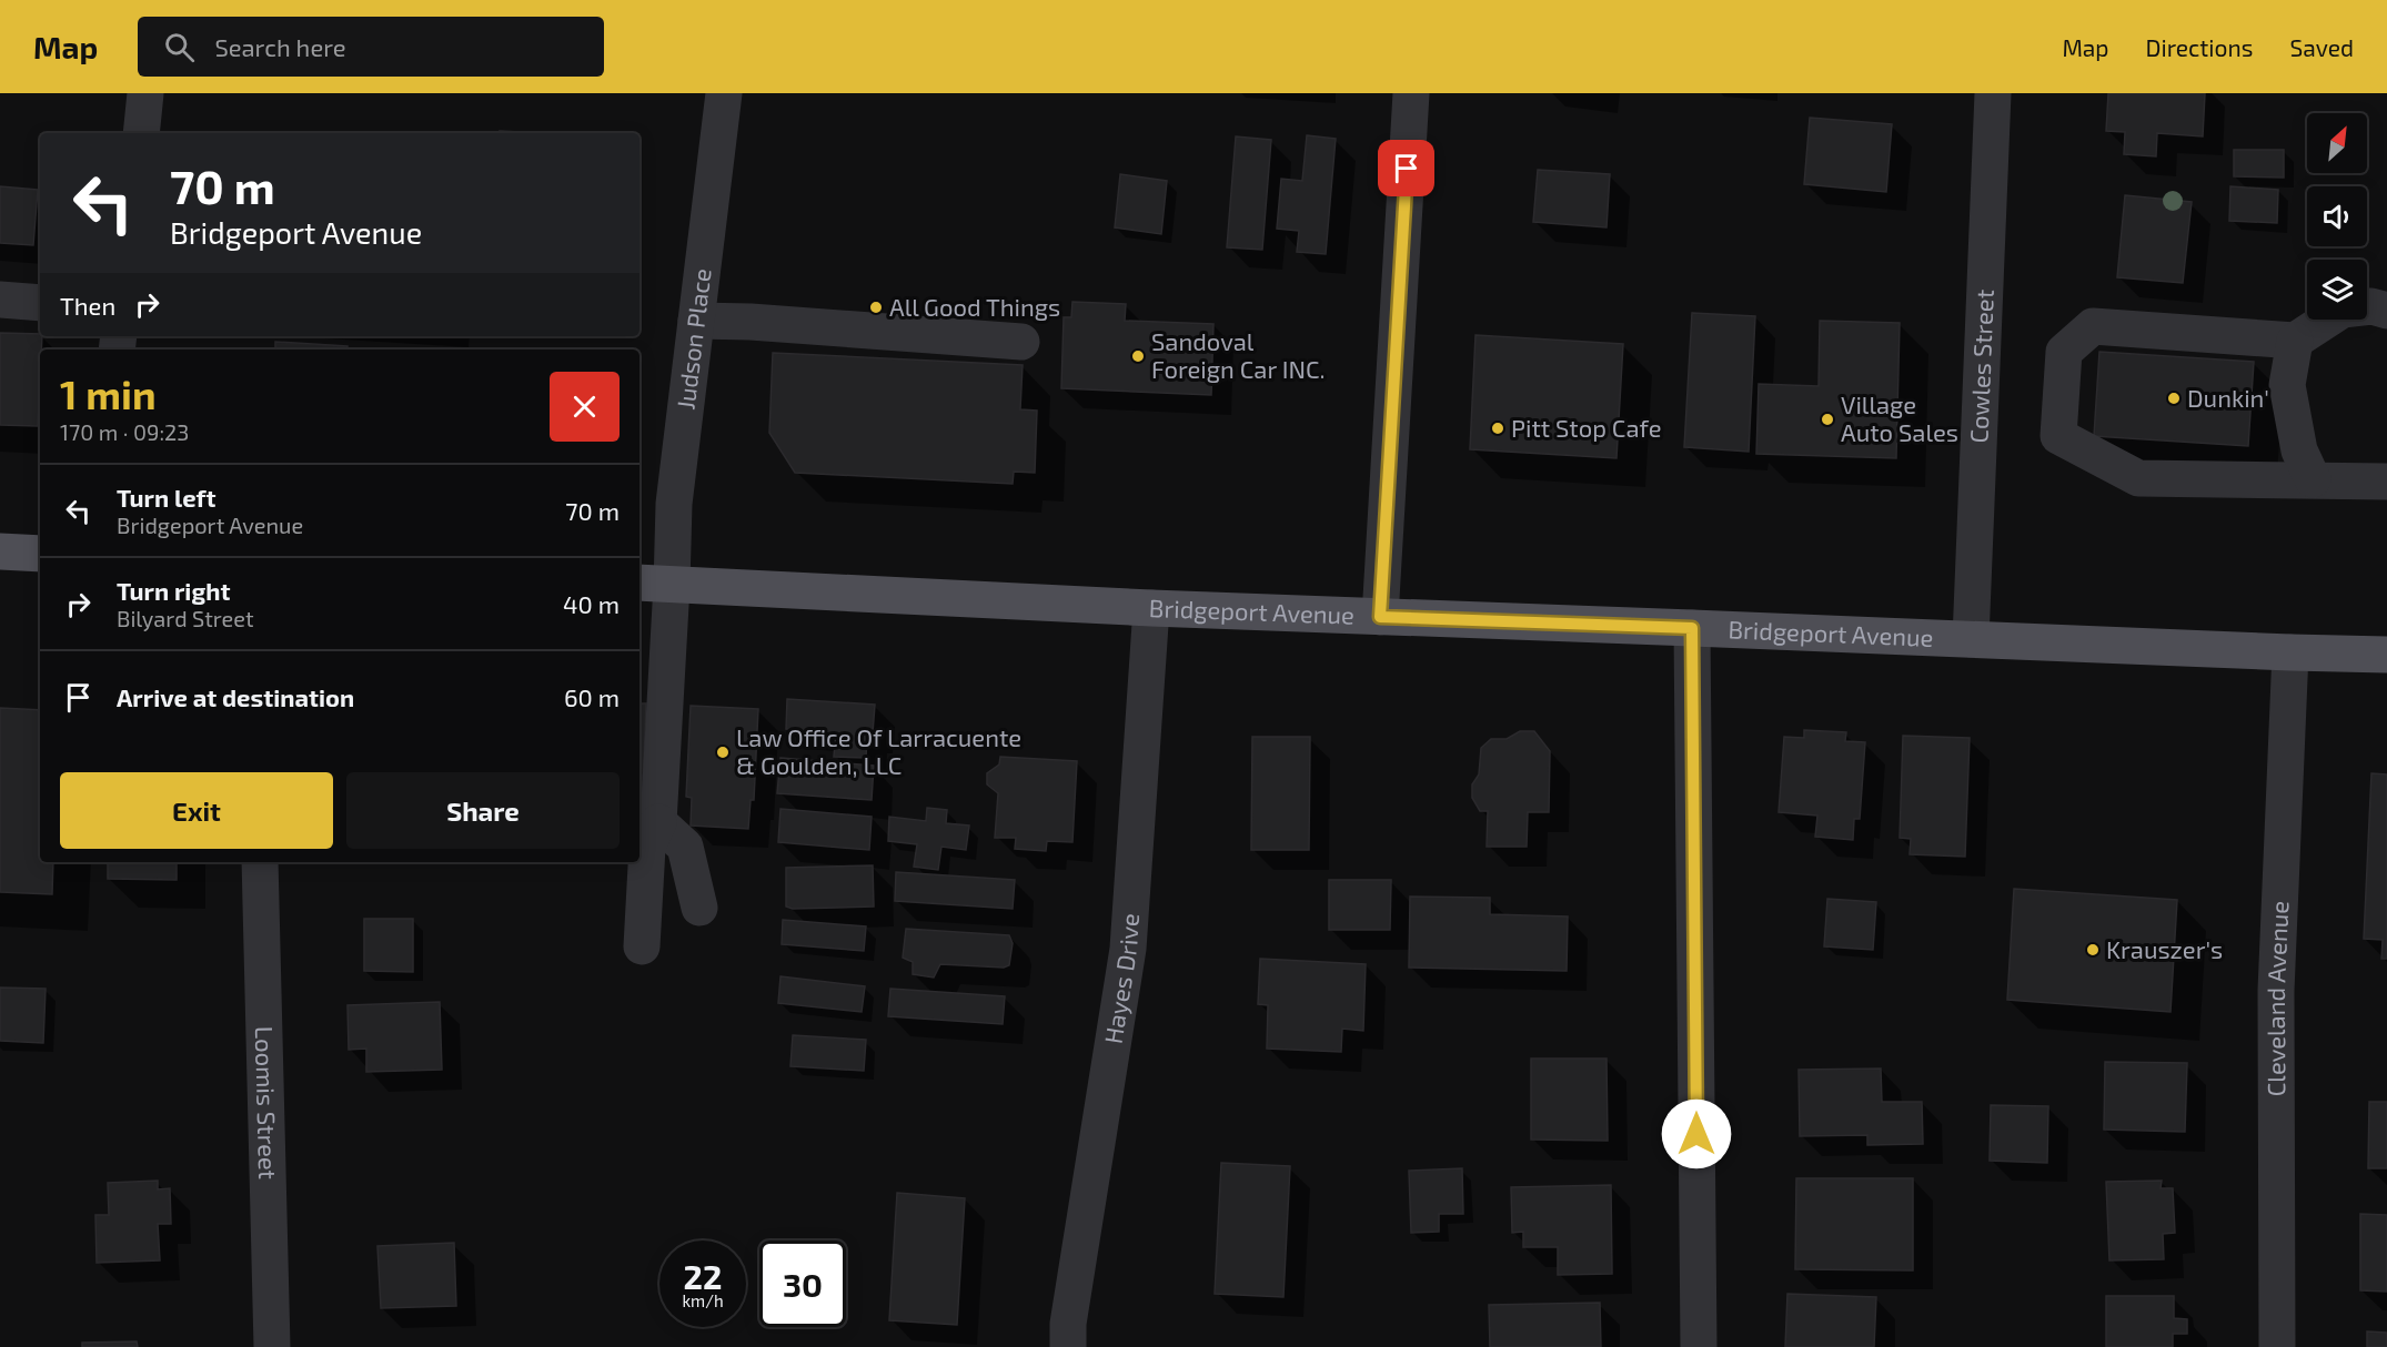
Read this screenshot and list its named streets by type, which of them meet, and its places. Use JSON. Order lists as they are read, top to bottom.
{
  "streets": {
    "main road": ["Bridgeport Avenue"],
    "street": [
      "Judson Place",
      "Cowles Street",
      "Hayes Drive",
      "Cleveland Avenue",
      "Loomis Street"
    ]
  },
  "crossings": [
    ["Judson Place", "Bridgeport Avenue"],
    ["Cowles Street", "Bridgeport Avenue"],
    ["Bridgeport Avenue", "Hayes Drive"],
    ["Bridgeport Avenue", "Cleveland Avenue"]
  ],
  "places": [
    "All Good Things",
    "Sandoval Foreign Car INC.",
    "Dunkin'",
    "Village Auto Sales",
    "Pitt Stop Cafe",
    "Law Office Of Larracuente & Goulden, LLC",
    "Krauszer's"
  ],
  "north": "top right",
  "page": {
    "header": "Map",
    "search": "Search here",
    "nav": ["Map", "Directions", "Saved"],
    "turn": ["70 m", "Bridgeport Avenue"],
    "then": "Then",
    "heading": ["1 min", "170 m · 09:23"],
    "list": [
      {
        "name": "Turn left",
        "note": "Bridgeport Avenue",
        "value": "70 m"
      },
      {
        "name": "Turn right",
        "note": "Bilyard Street",
        "value": "40 m"
      },
      {
        "name": "Arrive at destination",
        "value": "60 m"
      }
    ],
    "buttons": ["Exit", "Share"],
    "speed": "22 km/h",
    "limit": "30"
  }
}
